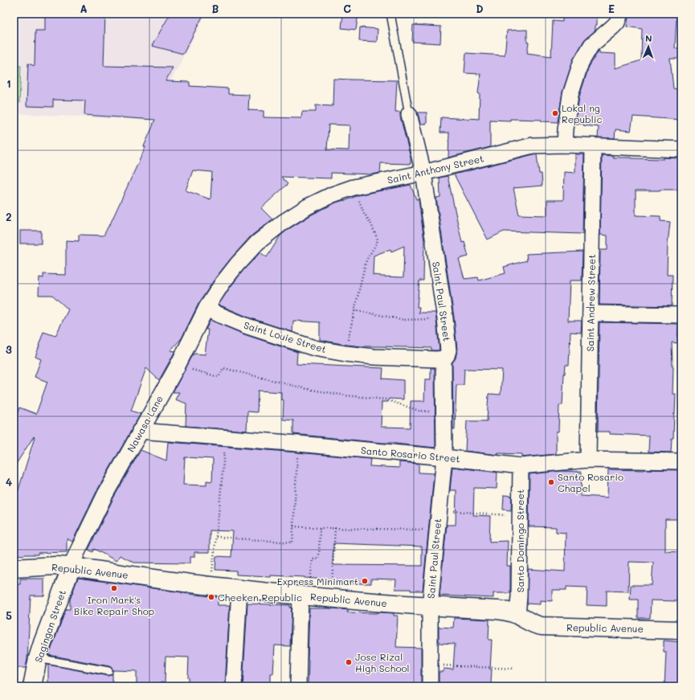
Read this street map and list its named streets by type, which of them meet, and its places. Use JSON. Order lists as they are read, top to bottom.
{
  "streets": {
    "main road": ["Republic Avenue", "Sagingan Street"],
    "street": [
      "Saint Anthony Street",
      "Saint Paul Street",
      "Saint Andrew Street",
      "Saint Louie Street",
      "Nawasa Lane",
      "Santo Rosario Street",
      "Santo Domingo Street"
    ]
  },
  "crossings": [
    ["Saint Anthony Street", "Saint Paul Street"],
    ["Saint Anthony Street", "Saint Andrew Street"],
    ["Saint Anthony Street", "Nawasa Lane"],
    ["Saint Paul Street", "Saint Louie Street"],
    ["Saint Paul Street", "Santo Rosario Street"],
    ["Saint Paul Street", "Republic Avenue"],
    ["Saint Andrew Street", "Santo Rosario Street"],
    ["Saint Louie Street", "Nawasa Lane"],
    ["Nawasa Lane", "Santo Rosario Street"],
    ["Nawasa Lane", "Republic Avenue"],
    ["Nawasa Lane", "Sagingan Street"],
    ["Santo Rosario Street", "Santo Domingo Street"],
    ["Santo Domingo Street", "Republic Avenue"],
    ["Republic Avenue", "Sagingan Street"]
  ],
  "places": [
    "Lokal ng Republic",
    "Santo Rosario Chapel",
    "Express Minimart",
    "Iron Mark's Bike Repair Shop",
    "Cheeken Republic",
    "Jose Rizal High School"
  ],
  "north": "top",
  "grid": {
    "columns": [
      "A",
      "B",
      "C",
      "D",
      "E"
    ],
    "rows": [
      "1",
      "2",
      "3",
      "4",
      "5"
    ]
  }
}
